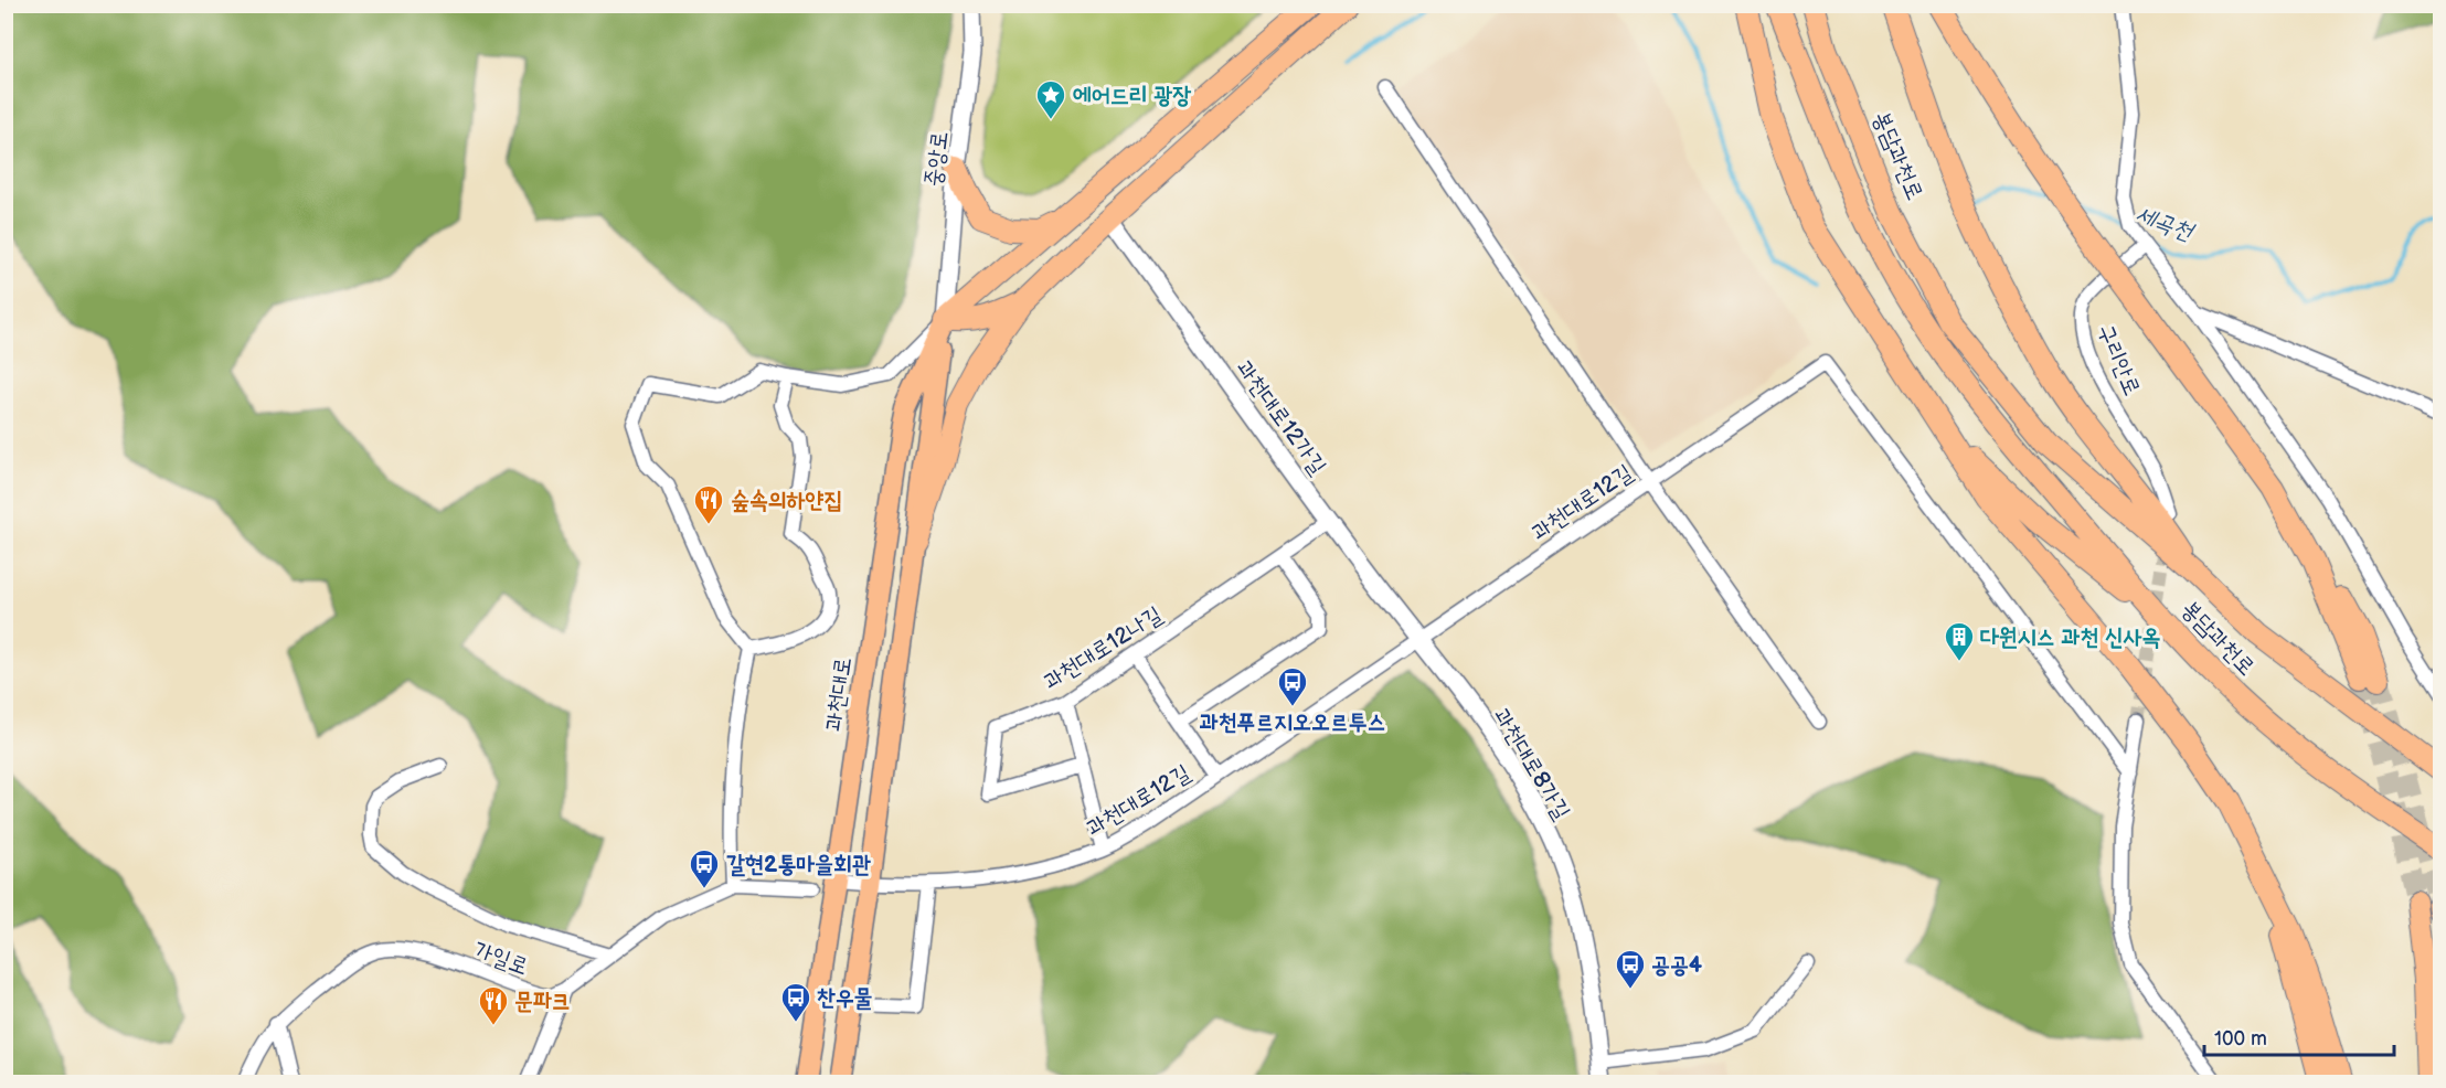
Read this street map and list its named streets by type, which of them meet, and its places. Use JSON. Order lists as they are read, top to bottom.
{
  "streets": {
    "highway": ["봉담과천로"],
    "main road": ["과천대로"],
    "street": [
      "중앙로",
      "구리안로",
      "과천대로12가길",
      "과천대로12길",
      "과천대로12나길",
      "과천대로8가길",
      "가일로"
    ]
  },
  "crossings": [
    ["중앙로", "과천대로"],
    ["과천대로12가길", "과천대로12길"],
    ["과천대로12가길", "과천대로12나길"],
    ["과천대로12가길", "과천대로8가길"],
    ["과천대로12길", "과천대로"],
    ["과천대로12길", "과천대로8가길"]
  ],
  "water": ["세곡천"],
  "places": {
    "place": ["에어드리 광장"],
    "restaurant": ["숲속의하얀집", "문파크"],
    "building": ["다원시스 과천 신사옥"],
    "bus stop": [
      "과천푸르지오오르투스",
      "갈현2통마을회관",
      "공공4",
      "찬우물"
    ]
  },
  "scale_bar": "100 m"
}
